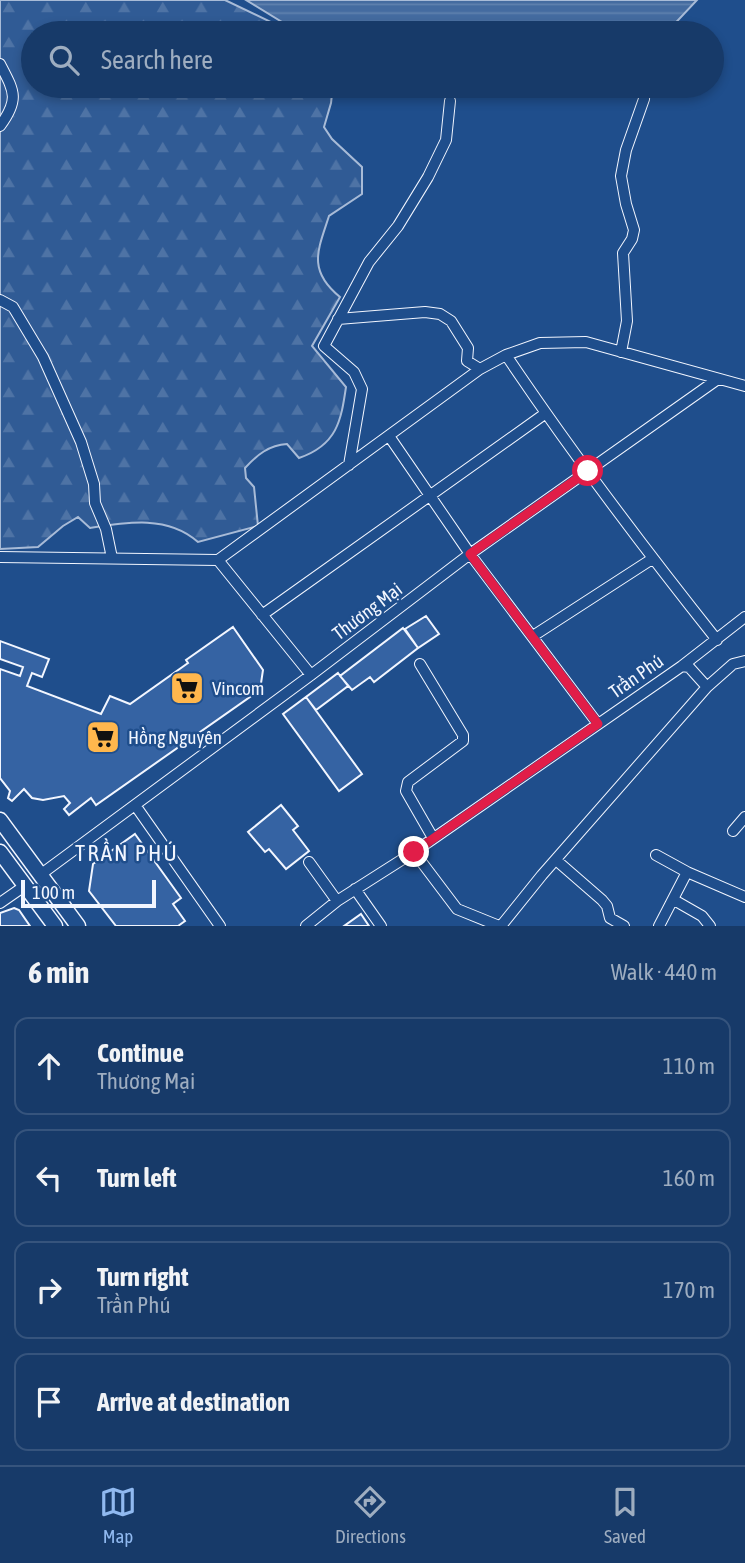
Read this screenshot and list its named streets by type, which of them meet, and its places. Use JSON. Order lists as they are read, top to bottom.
{
  "streets": {
    "street": ["Thương Mại", "Trần Phú"]
  },
  "districts": ["TRẦN PHÚ"],
  "places": {
    "supermarket": ["Vincom", "Hồng Nguyên"]
  },
  "scale_bar": "100 m",
  "page": {
    "search": "Search here",
    "scale": "100 m",
    "heading": ["6 min", "Walk · 440 m"],
    "list": [
      ["Continue", "Thương Mại", "110 m"],
      ["Turn left", "160 m"],
      ["Turn right", "Trần Phú", "170 m"],
      "Arrive at destination"
    ],
    "nav": ["Map", "Directions", "Saved"]
  }
}
